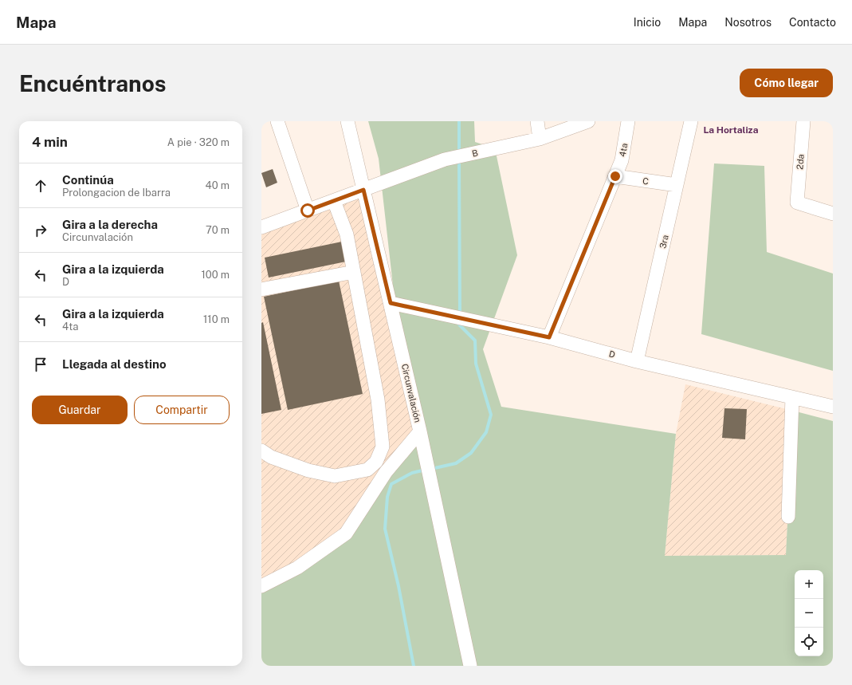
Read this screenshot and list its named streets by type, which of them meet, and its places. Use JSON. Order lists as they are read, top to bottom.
{
  "streets": {
    "street": [
      "4ta",
      "B",
      "2da",
      "C",
      "3ra",
      "D",
      "Circunvalación"
    ]
  },
  "crossings": [
    ["4ta", "C"],
    ["4ta", "D"],
    ["B", "Circunvalación"],
    ["C", "3ra"],
    ["3ra", "D"],
    ["D", "Circunvalación"]
  ],
  "districts": ["La Hortaliza"],
  "page": {
    "header": "Mapa",
    "nav": [
      "Inicio",
      "Mapa",
      "Nosotros",
      "Contacto"
    ],
    "buttons": [
      "Cómo llegar",
      ["Guardar", "Compartir"]
    ],
    "title": "Encuéntranos",
    "heading": ["4 min", "A pie · 320 m"],
    "list": [
      ["Continúa", "Prolongacion de Ibarra", "40 m"],
      ["Gira a la derecha", "Circunvalación", "70 m"],
      ["Gira a la izquierda", "D", "100 m"],
      ["Gira a la izquierda", "4ta", "110 m"],
      "Llegada al destino"
    ],
    "map_buttons": ["+", "−"]
  }
}
